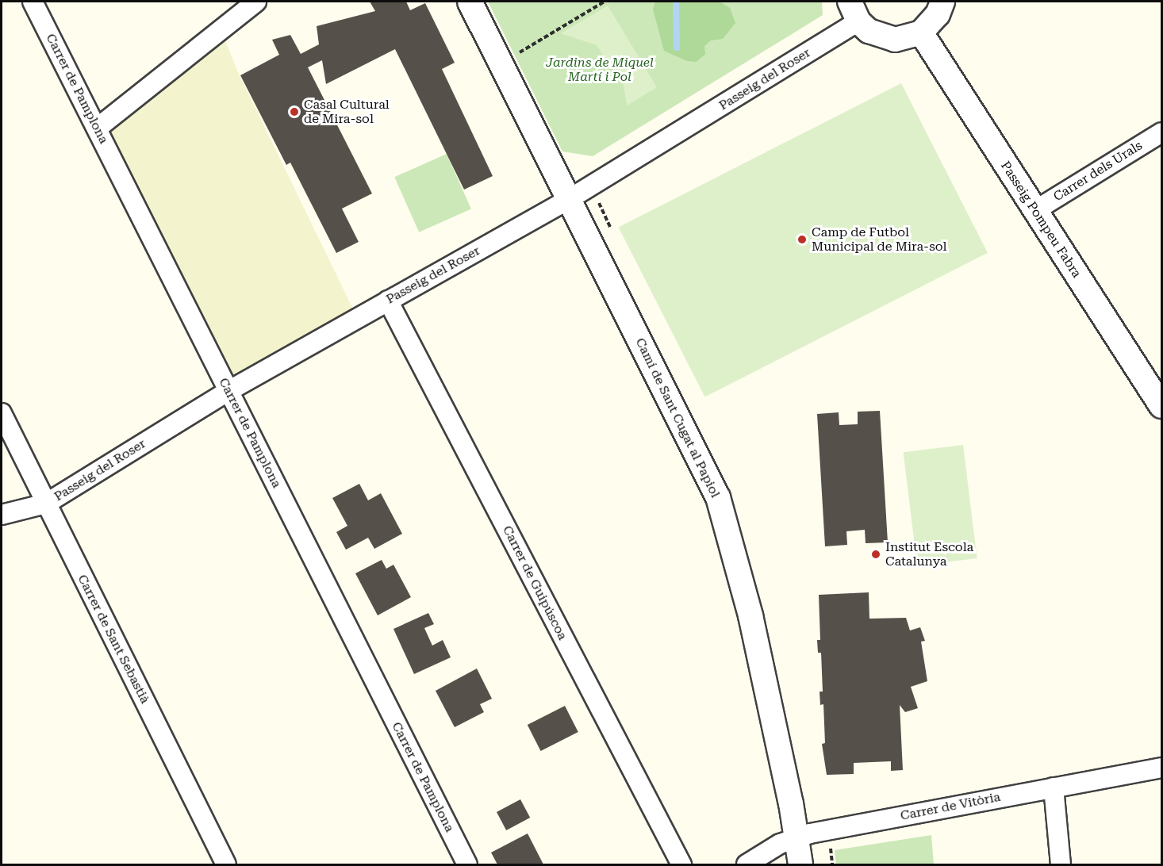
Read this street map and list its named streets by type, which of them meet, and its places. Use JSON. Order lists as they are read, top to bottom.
{
  "streets": {
    "street": [
      "Passeig del Roser",
      "Carrer de Pamplona",
      "Carrer dels Urals",
      "Passeig Pompeu Fabra",
      "Camí de Sant Cugat al Papiol",
      "Carrer de Guipúscoa",
      "Carrer de Sant Sebastià",
      "Carrer de Vitòria"
    ]
  },
  "crossings": [
    ["Passeig del Roser", "Carrer de Pamplona"],
    ["Passeig del Roser", "Camí de Sant Cugat al Papiol"],
    ["Passeig del Roser", "Carrer de Guipúscoa"],
    ["Passeig del Roser", "Carrer de Sant Sebastià"],
    ["Carrer dels Urals", "Passeig Pompeu Fabra"],
    ["Camí de Sant Cugat al Papiol", "Carrer de Vitòria"]
  ],
  "parks": ["Jardins de Miquel Martí i Pol"],
  "places": ["Casal Cultural de Mira-sol", "Camp de Futbol Municipal de Mira-sol", "Institut Escola Catalunya"]
}
